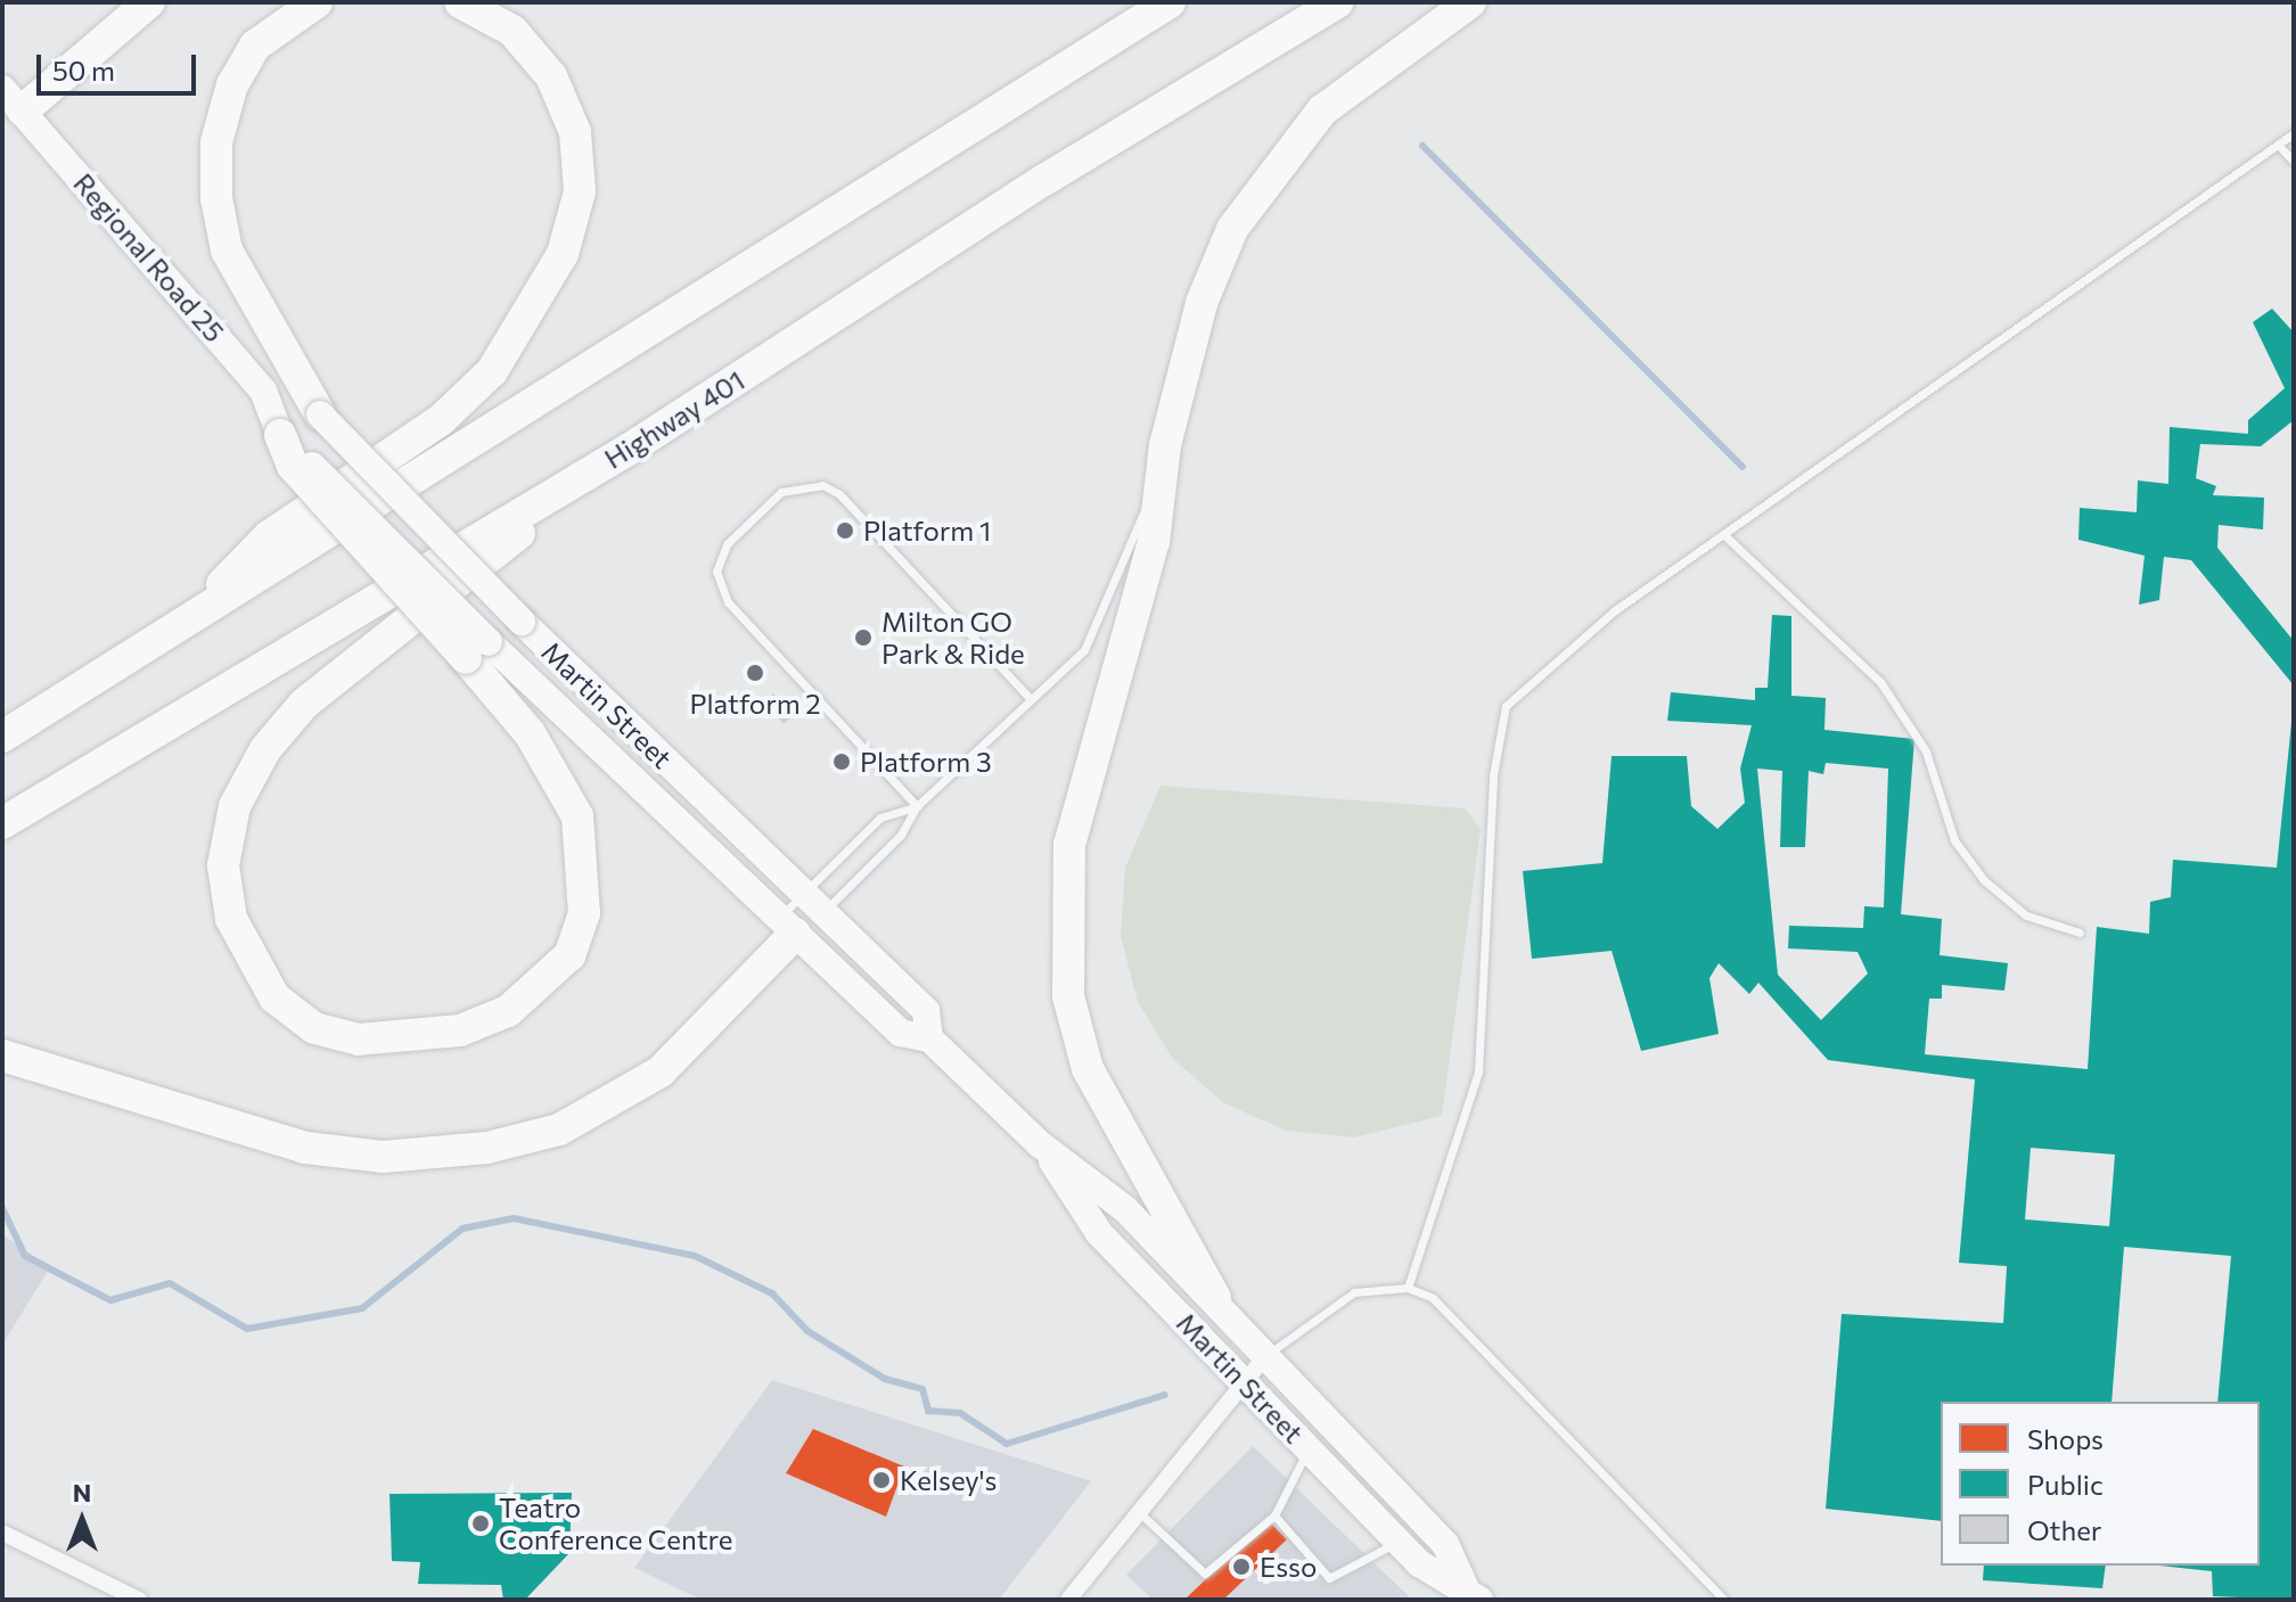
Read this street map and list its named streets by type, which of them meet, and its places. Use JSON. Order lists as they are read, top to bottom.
{
  "streets": {
    "highway": ["Highway 401"],
    "main road": ["Regional Road 25", "Martin Street"]
  },
  "crossings": [
    ["Regional Road 25", "Martin Street"]
  ],
  "places": [
    "Platform 1",
    "Milton GO Park & Ride",
    "Platform 2",
    "Platform 3",
    "Kelsey's",
    "Teatro Conference Centre",
    "Esso"
  ],
  "legend": ["Shops", "Public", "Other"],
  "scale_bar": "50 m",
  "north": "top"
}
